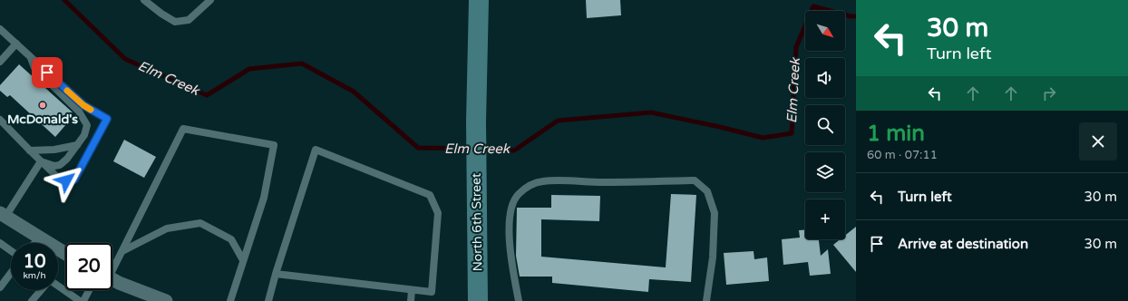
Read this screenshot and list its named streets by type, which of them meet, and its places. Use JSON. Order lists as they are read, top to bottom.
{
  "streets": {
    "main road": ["North 6th Street"]
  },
  "water": ["Elm Creek"],
  "places": ["McDonald's"],
  "north": "bottom right",
  "page": {
    "turn": ["30 m", "Turn left"],
    "map_buttons": "+",
    "heading": ["1 min", "60 m · 07:11"],
    "list": [
      {
        "name": "Turn left",
        "value": "30 m"
      },
      {
        "name": "Arrive at destination",
        "value": "30 m"
      }
    ],
    "speed": "10 km/h",
    "limit": "20"
  }
}
